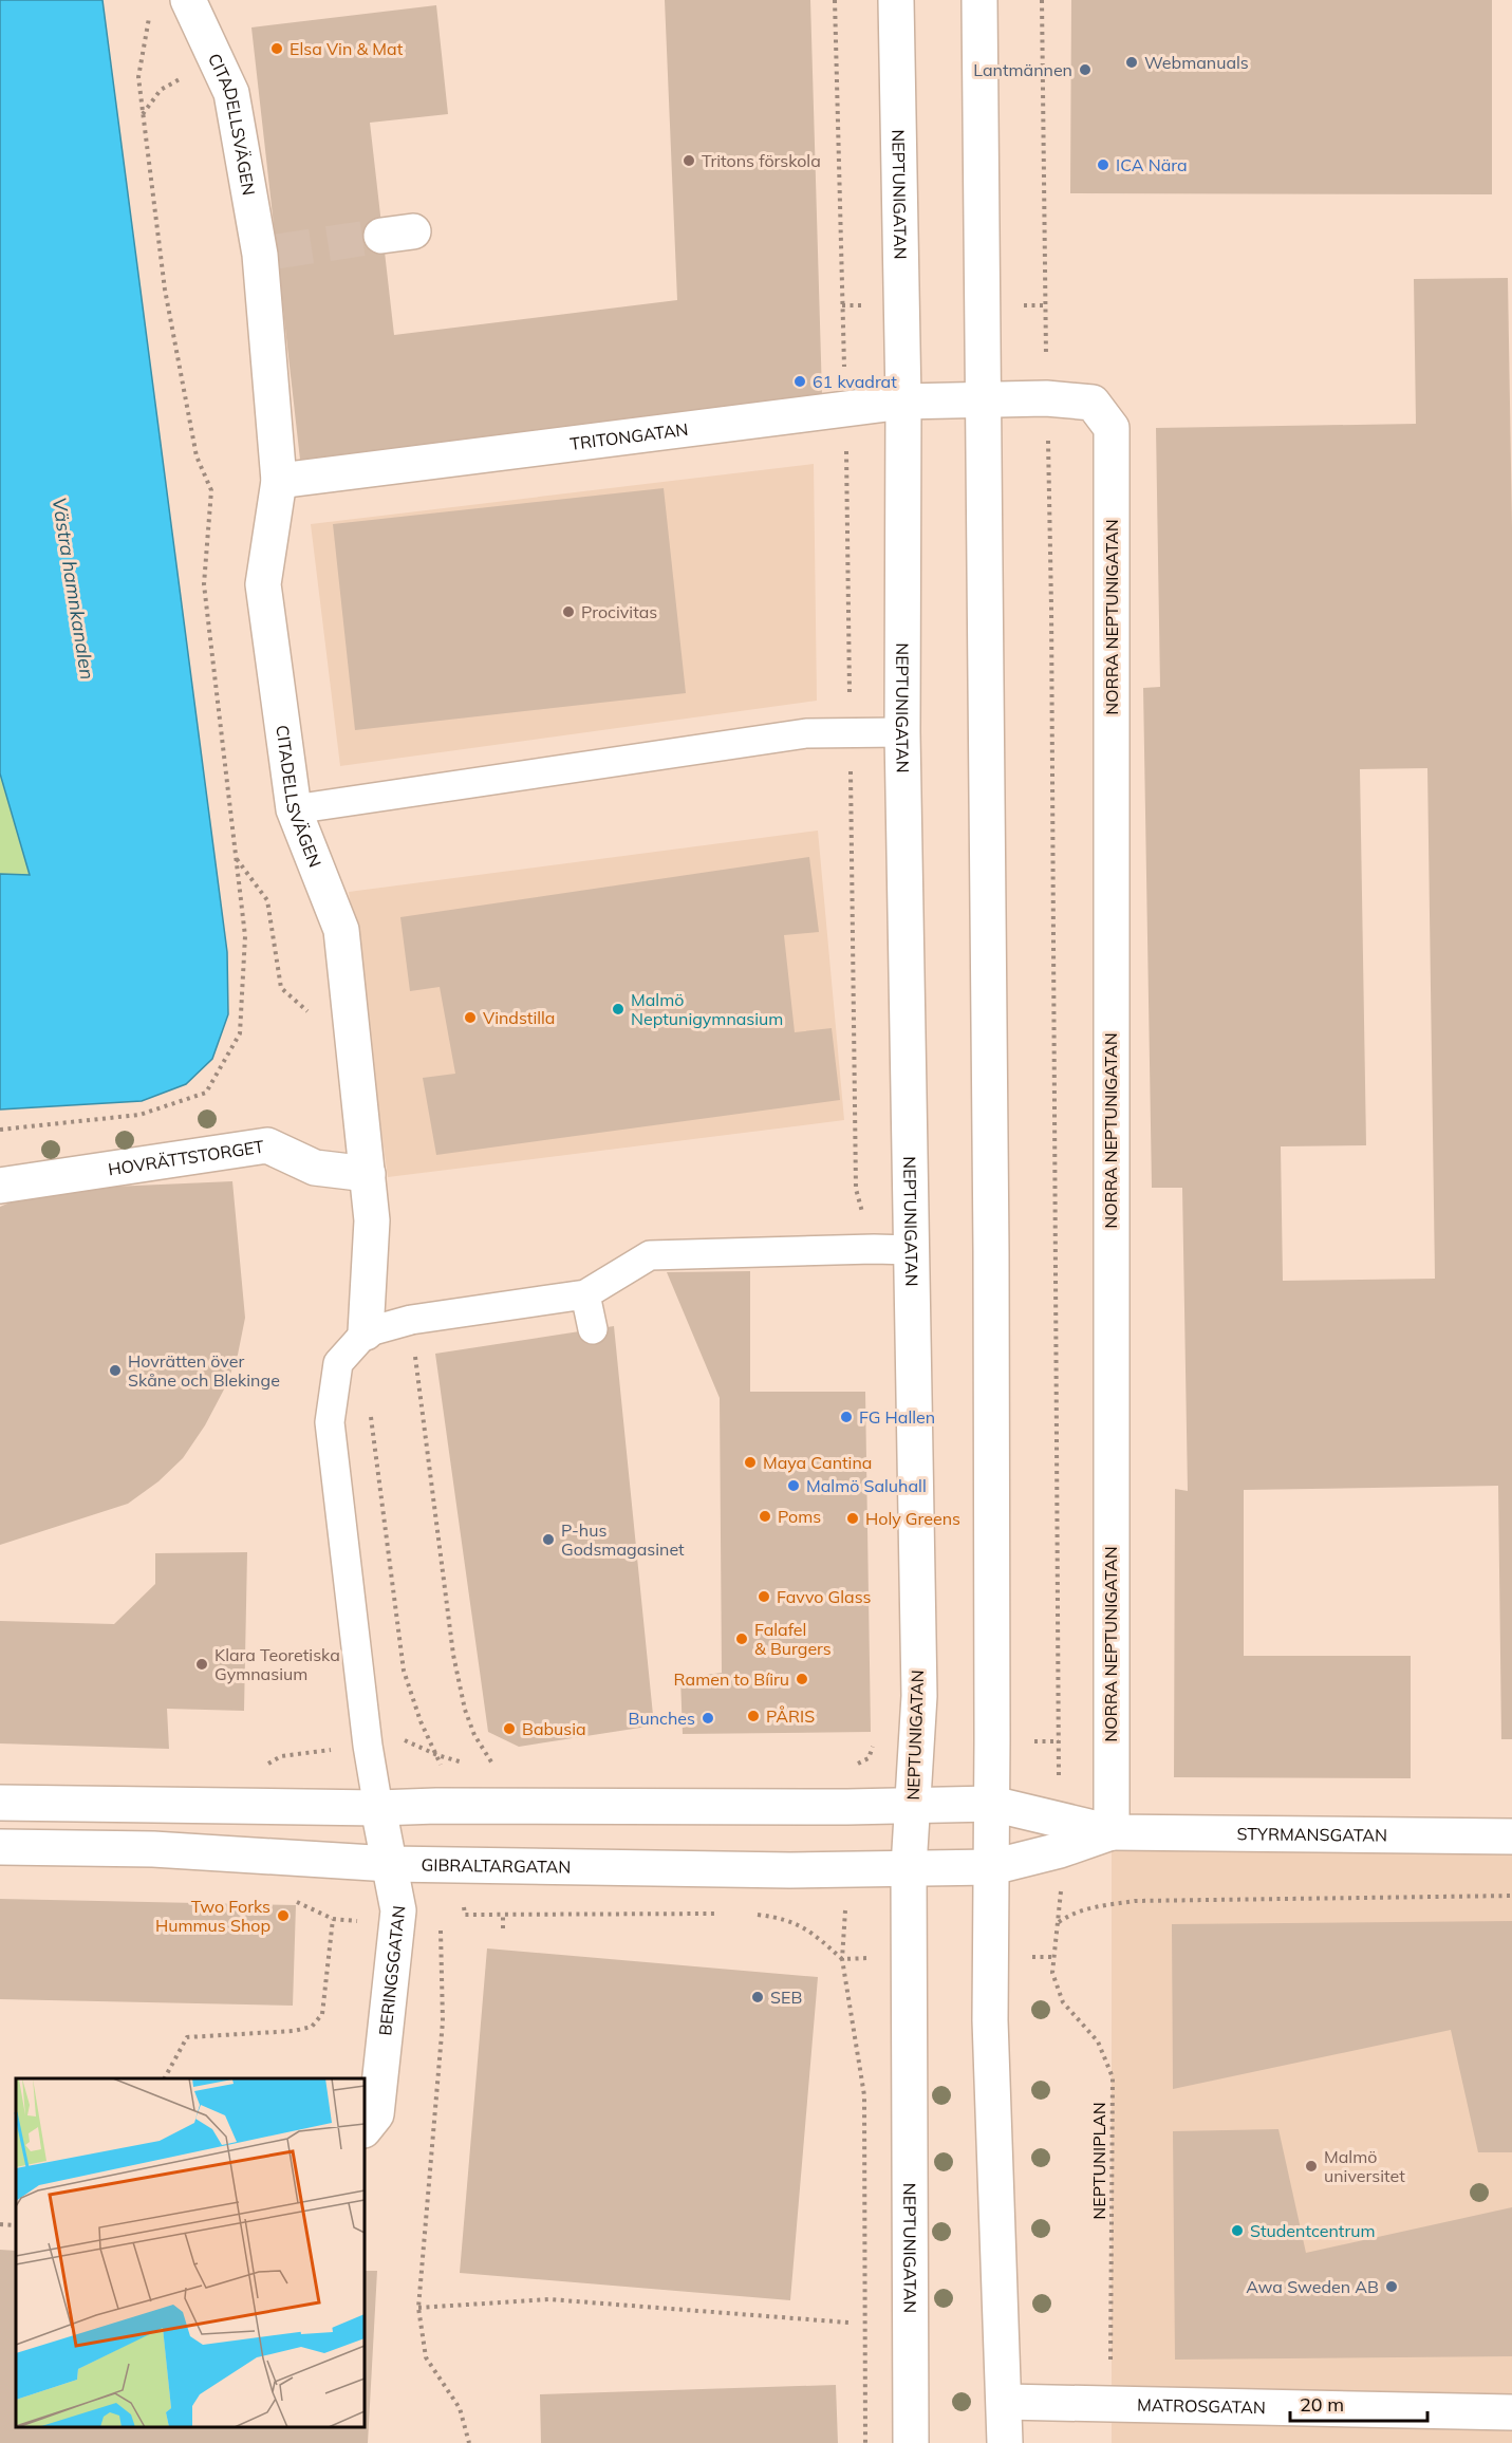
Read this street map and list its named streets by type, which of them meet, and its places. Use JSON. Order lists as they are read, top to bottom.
{
  "streets": {
    "street": [
      "CITADELLSVÄGEN",
      "NEPTUNIGATAN",
      "TRITONGATAN",
      "NORRA NEPTUNIGATAN",
      "HOVRÄTTSTORGET",
      "STYRMANSGATAN",
      "GIBRALTARGATAN",
      "BERINGSGATAN",
      "MATROSGATAN"
    ],
    "path": ["NEPTUNIPLAN"]
  },
  "crossings": [
    ["CITADELLSVÄGEN", "TRITONGATAN"],
    ["CITADELLSVÄGEN", "HOVRÄTTSTORGET"],
    ["NEPTUNIGATAN", "TRITONGATAN"],
    ["NEPTUNIGATAN", "GIBRALTARGATAN"],
    ["TRITONGATAN", "NORRA NEPTUNIGATAN"],
    ["NORRA NEPTUNIGATAN", "STYRMANSGATAN"],
    ["STYRMANSGATAN", "GIBRALTARGATAN"],
    ["GIBRALTARGATAN", "BERINGSGATAN"],
    ["NEPTUNIPLAN", "MATROSGATAN"]
  ],
  "water": ["Västra hamnkanalen"],
  "places": [
    "Elsa Vin & Mat",
    "Webmanuals",
    "Lantmännen",
    "Tritons förskola",
    "ICA Nära",
    "61 kvadrat",
    "Procivitas",
    "Malmö Neptunigymnasium",
    "Vindstilla",
    "Hovrätten över Skåne och Blekinge",
    "FG Hallen",
    "Maya Cantina",
    "Malmö Saluhall",
    "Poms",
    "Holy Greens",
    "P-hus Godsmagasinet",
    "Favvo Glass",
    "Falafel & Burgers",
    "Klara Teoretiska Gymnasium",
    "Ramen to Bíiru",
    "PÅRIS",
    "Bunches",
    "Babusia",
    "Two Forks Hummus Shop",
    "SEB",
    "Malmö universitet",
    "Studentcentrum",
    "Awa Sweden AB"
  ],
  "scale_bar": "20 m"
}
